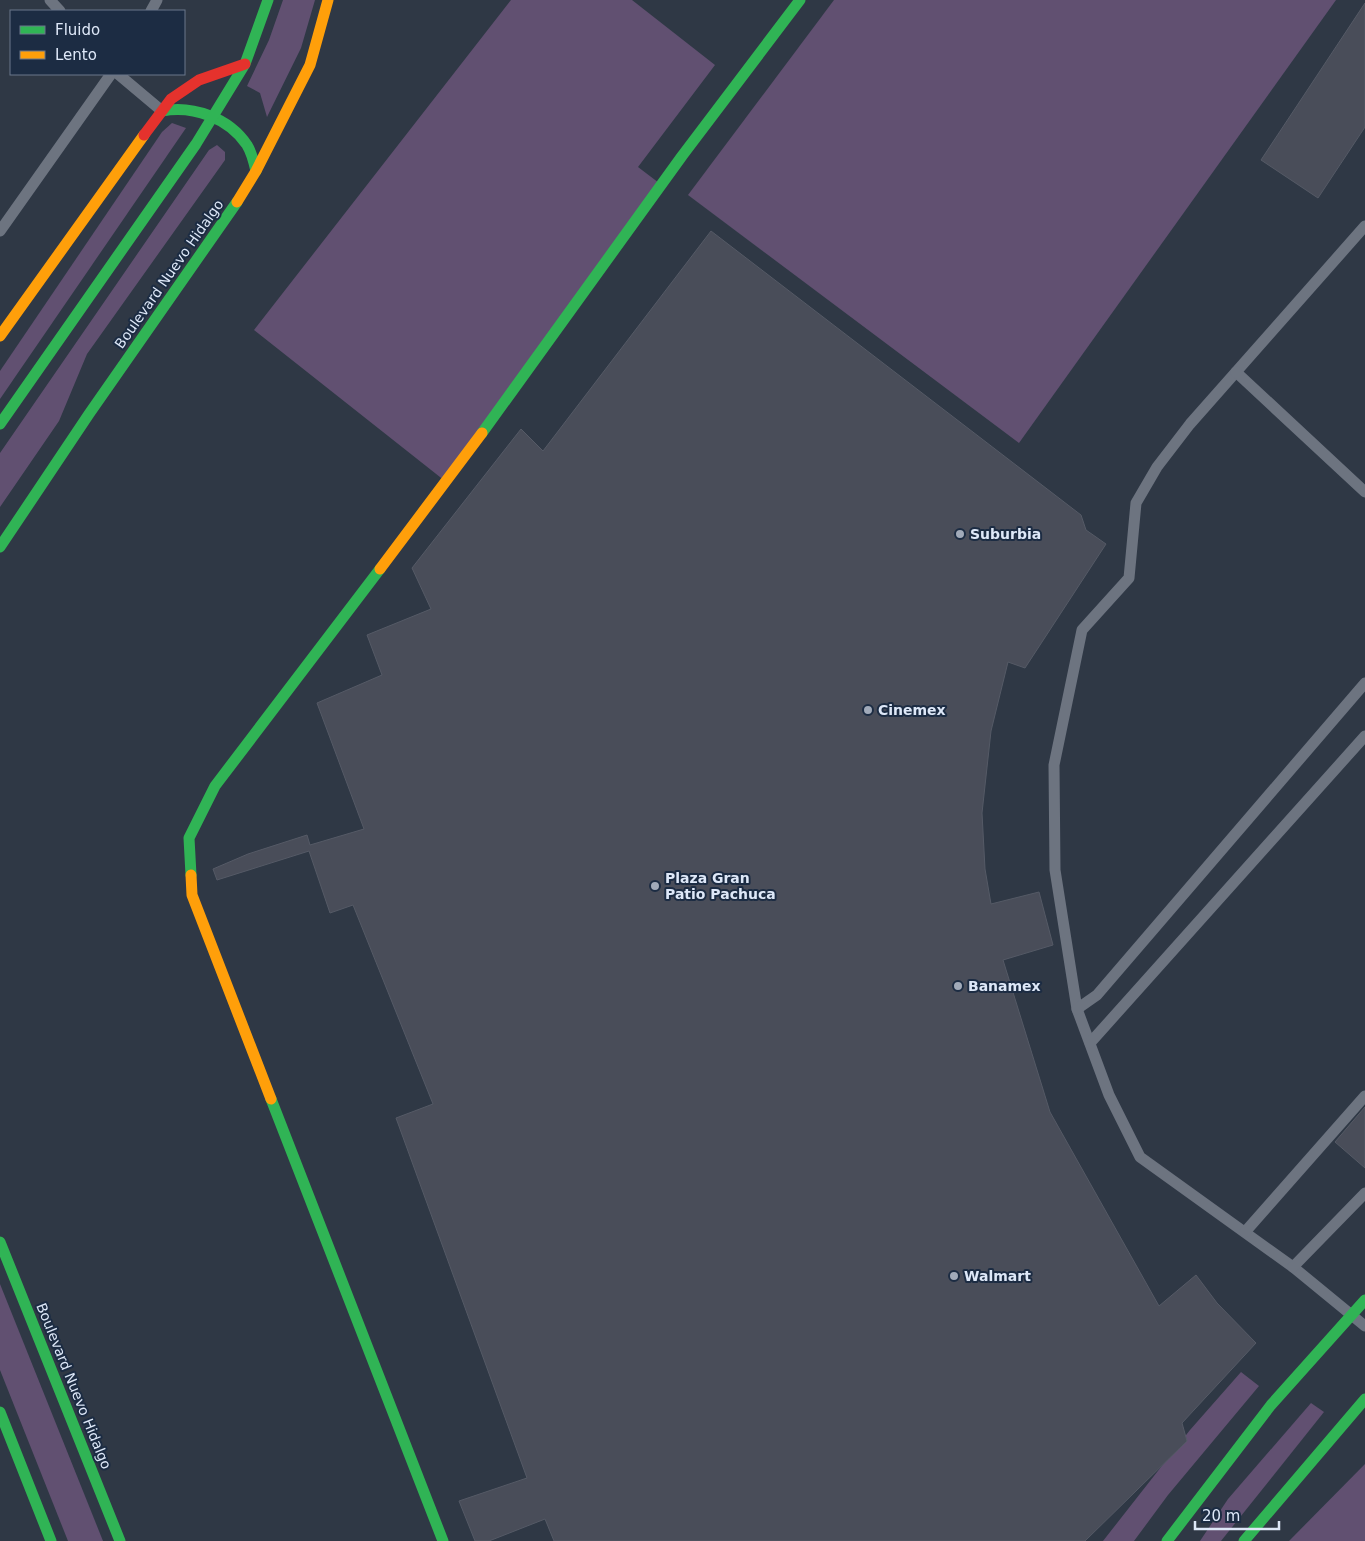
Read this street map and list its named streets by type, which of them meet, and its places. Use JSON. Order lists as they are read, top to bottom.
{
  "streets": {
    "street": ["Boulevard Nuevo Hidalgo"]
  },
  "places": [
    "Suburbia",
    "Cinemex",
    "Plaza Gran Patio Pachuca",
    "Banamex",
    "Walmart"
  ],
  "legend": ["Fluido", "Lento"],
  "scale_bar": "20 m"
}
